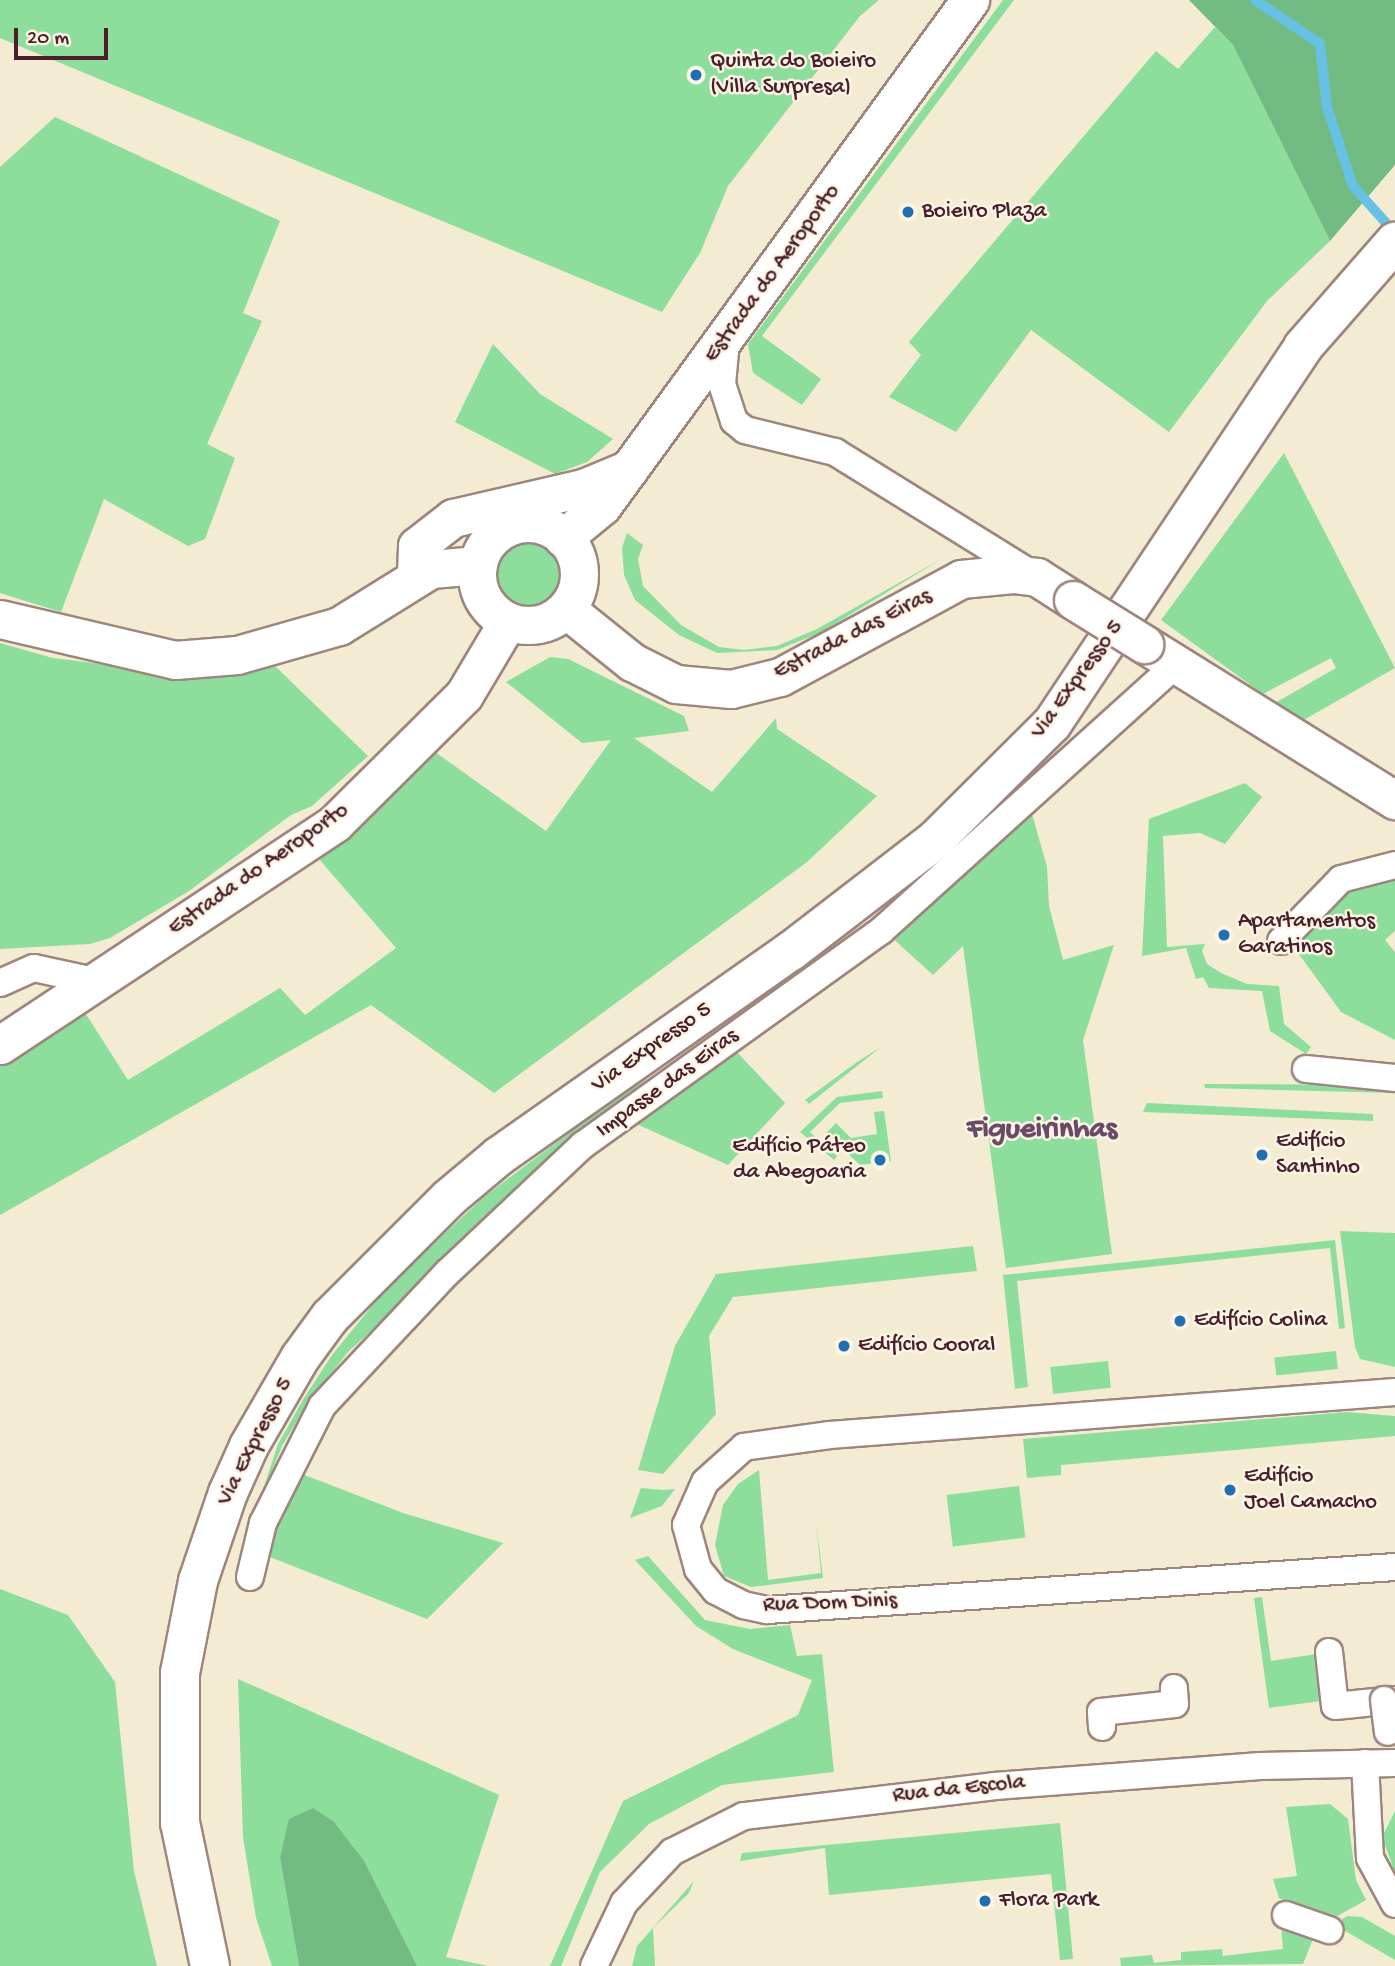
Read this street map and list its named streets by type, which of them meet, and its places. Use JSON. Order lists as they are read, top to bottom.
{
  "streets": {
    "main road": ["Via Expresso 5"],
    "street": [
      "Estrada do Aeroporto",
      "Estrada das Eiras",
      "Impasse das Eiras",
      "Rua Dom Dinis",
      "Rua da Escola"
    ]
  },
  "crossings": [
    ["Estrada do Aeroporto", "Estrada das Eiras"],
    ["Estrada das Eiras", "Impasse das Eiras"]
  ],
  "districts": ["Figueirinhas"],
  "places": [
    "Quinta do Boieiro (Villa Surpresa)",
    "Boieiro Plaza",
    "Apartamentos Garatinos",
    "Edifício Santinho",
    "Edifício Páteo da Abegoaria",
    "Edifício Colina",
    "Edifício Cooral",
    "Edifício Joel Camacho",
    "Flora Park"
  ],
  "scale_bar": "20 m"
}
